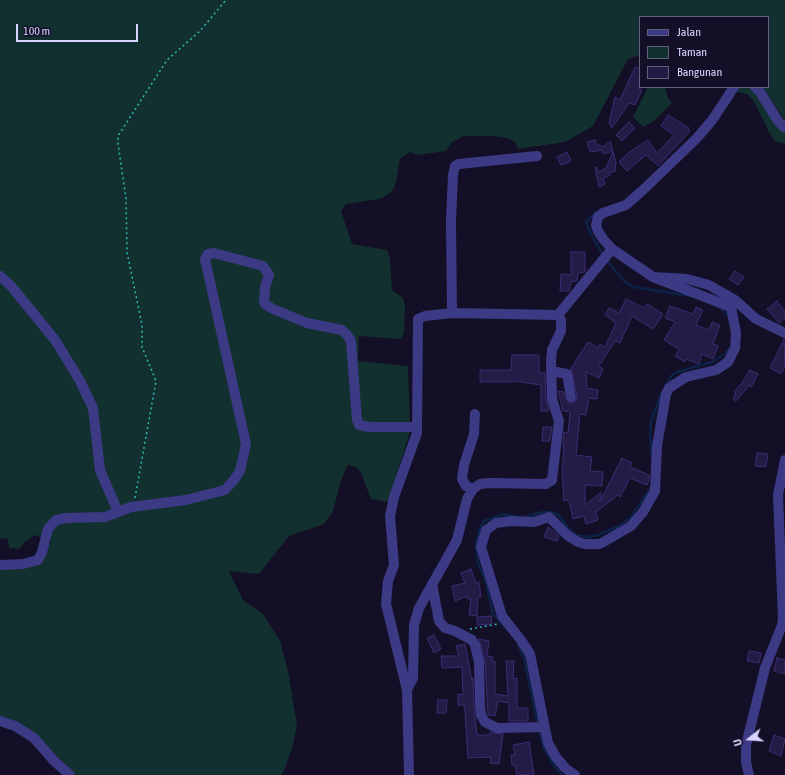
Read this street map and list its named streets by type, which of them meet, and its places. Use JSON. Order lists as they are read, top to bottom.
{
  "legend": ["Jalan", "Taman", "Bangunan"],
  "scale_bar": "100 m",
  "north": "left"
}
